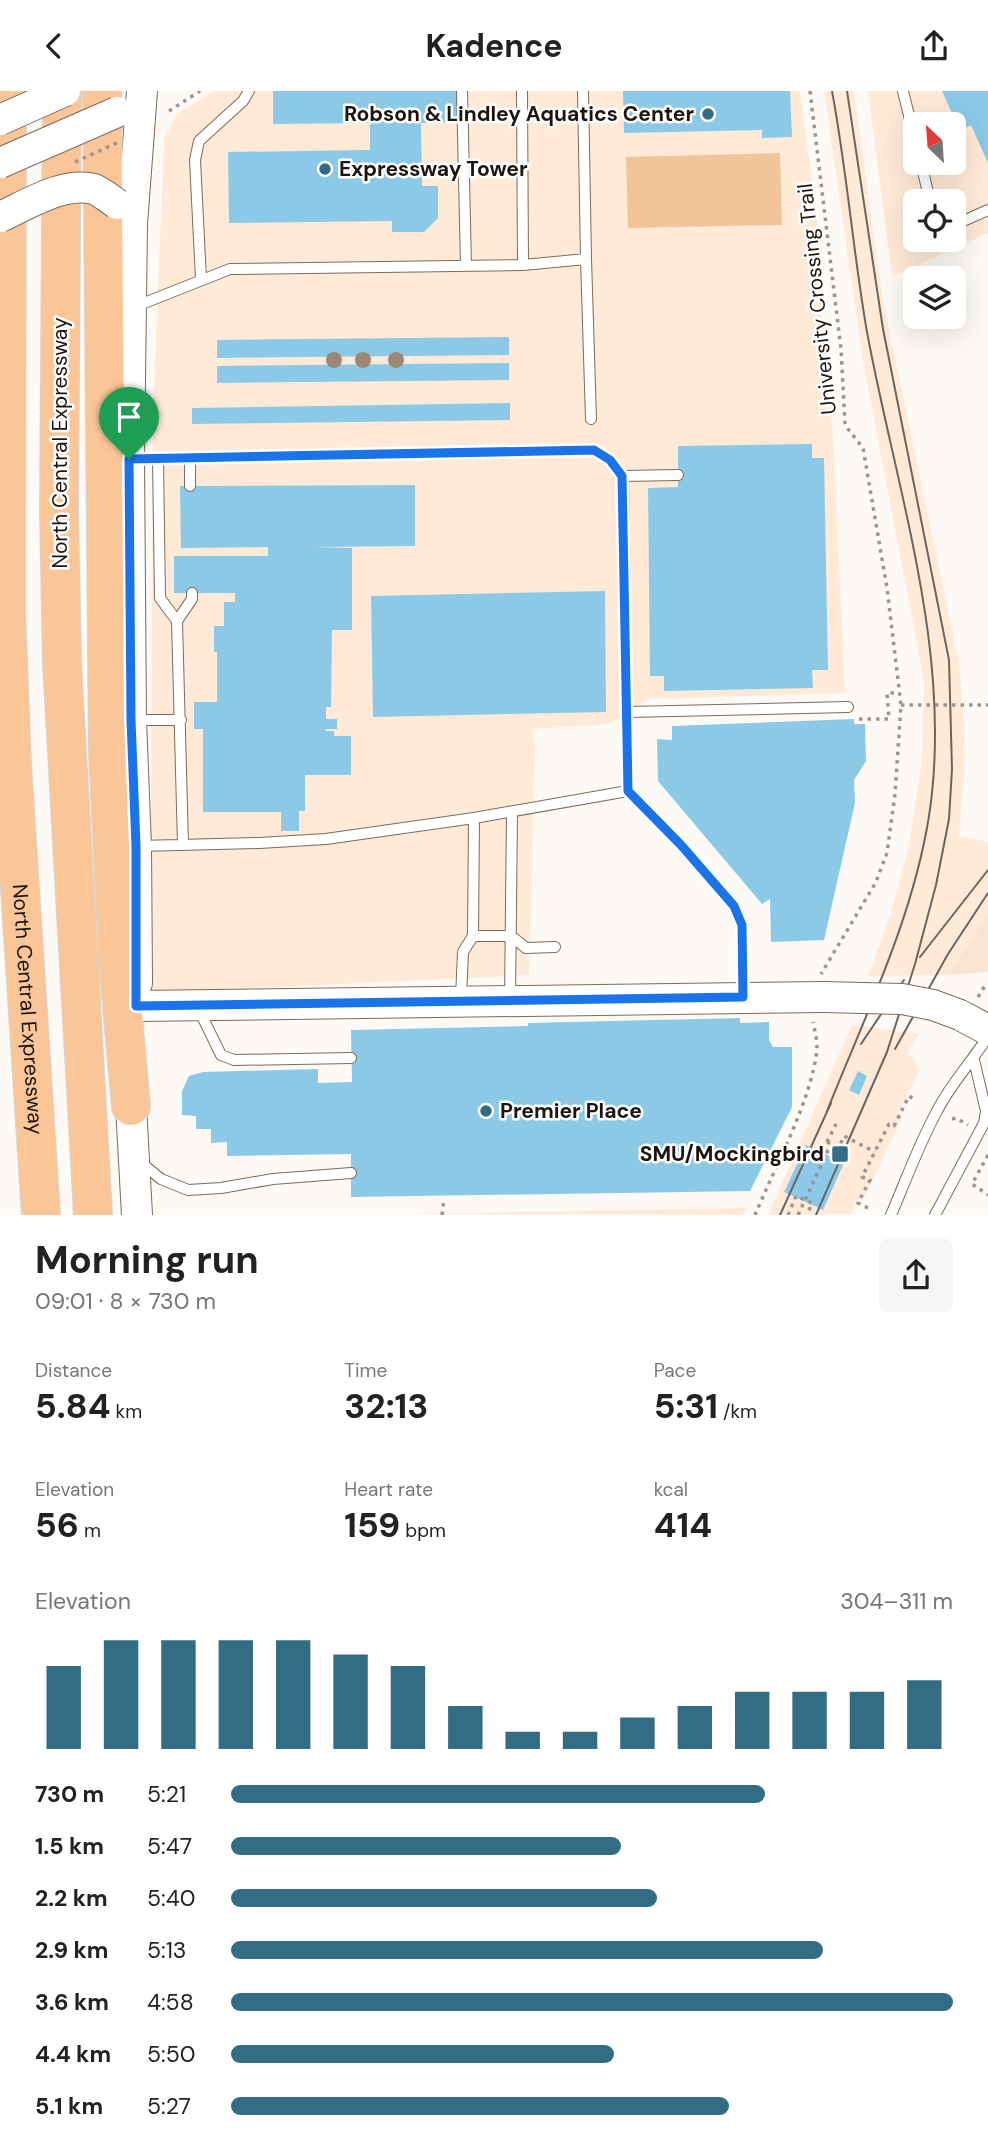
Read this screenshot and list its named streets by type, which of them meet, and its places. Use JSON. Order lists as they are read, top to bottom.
{
  "streets": {
    "highway": ["North Central Expressway"],
    "path": ["University Crossing Trail"]
  },
  "places": {
    "other": ["Robson & Lindley Aquatics Center", "Expressway Tower", "Premier Place"],
    "transit": ["SMU/Mockingbird"]
  },
  "north": "top left",
  "page": {
    "header": "Kadence",
    "heading": ["Morning run", "09:01 · 8 × 730 m"],
    "stats": [
      ["Distance", "5.84 km"],
      ["Time", "32:13"],
      ["Pace", "5:31 /km"],
      ["Elevation", "56 m"],
      ["Heart rate", "159 bpm"],
      ["kcal", "414"]
    ],
    "chart": ["Elevation", "304–311 m"],
    "list": [
      {
        "name": "730 m",
        "note": "5:21"
      },
      {
        "name": "1.5 km",
        "note": "5:47"
      },
      {
        "name": "2.2 km",
        "note": "5:40"
      },
      {
        "name": "2.9 km",
        "note": "5:13"
      },
      {
        "name": "3.6 km",
        "note": "4:58"
      },
      {
        "name": "4.4 km",
        "note": "5:50"
      },
      {
        "name": "5.1 km",
        "note": "5:27"
      }
    ]
  }
}
